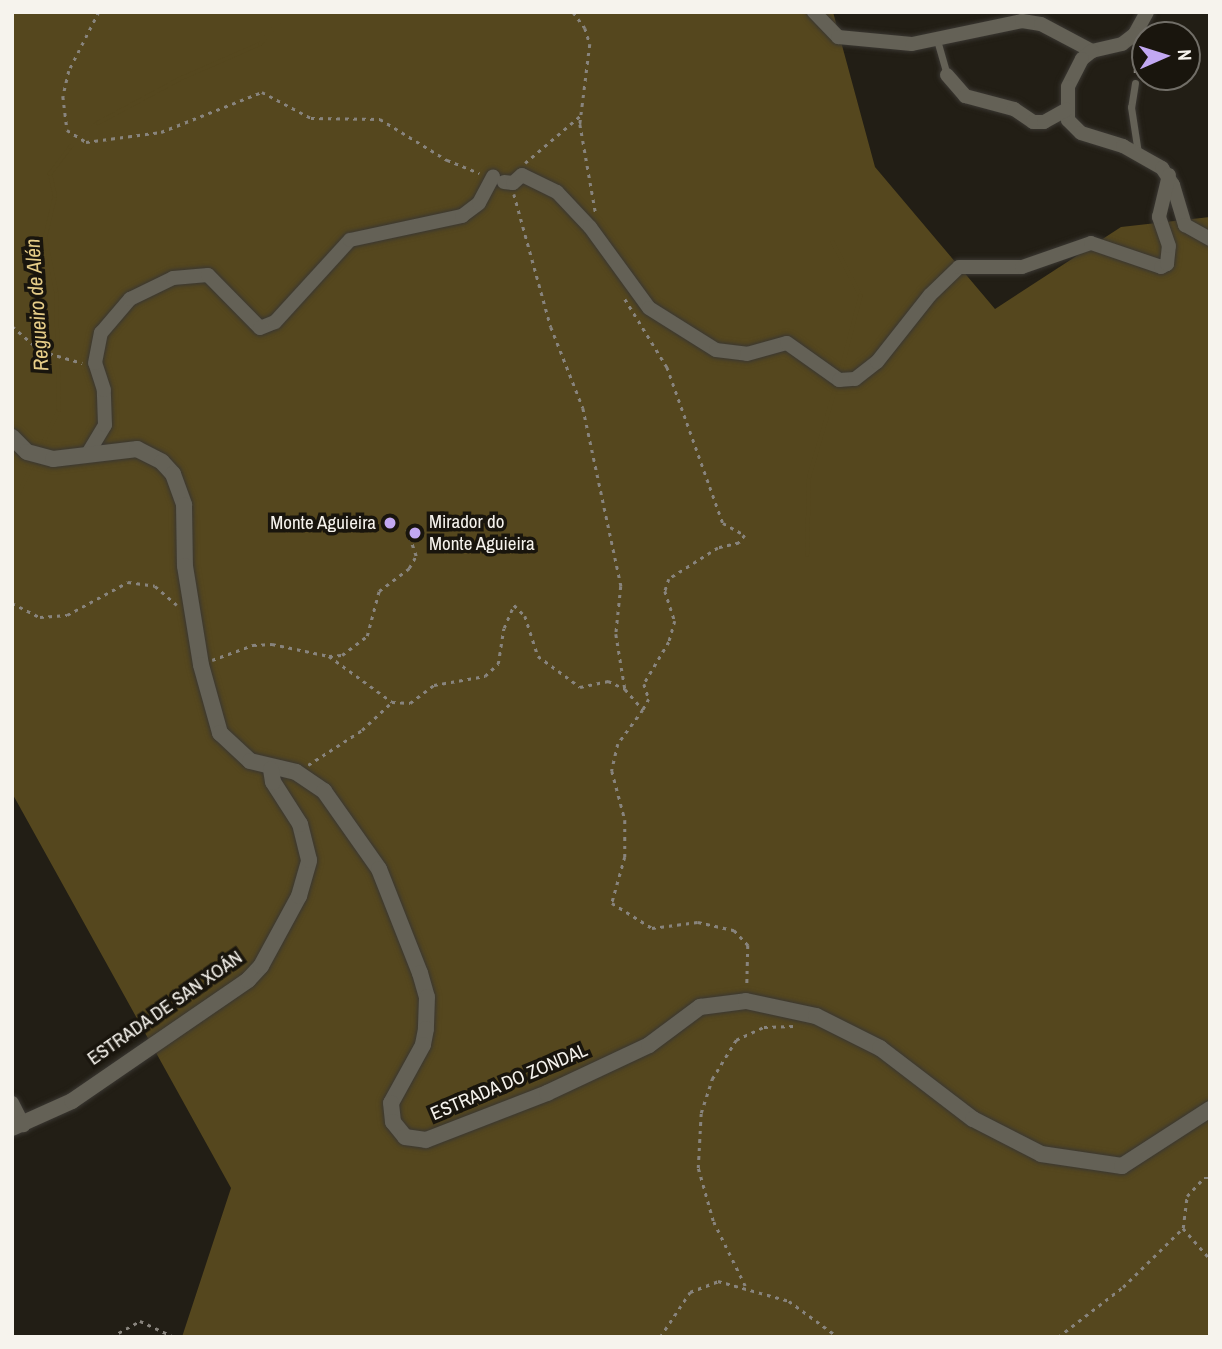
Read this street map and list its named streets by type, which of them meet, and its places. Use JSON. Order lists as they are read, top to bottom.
{
  "streets": {
    "street": ["ESTRADA DE SAN XOÁN", "ESTRADA DO ZONDAL"]
  },
  "crossings": [
    ["ESTRADA DE SAN XOÁN", "ESTRADA DO ZONDAL"]
  ],
  "water": ["Regueiro de Alén"],
  "places": ["Monte Aguieira", "Mirador do Monte Aguieira"],
  "north": "right"
}
